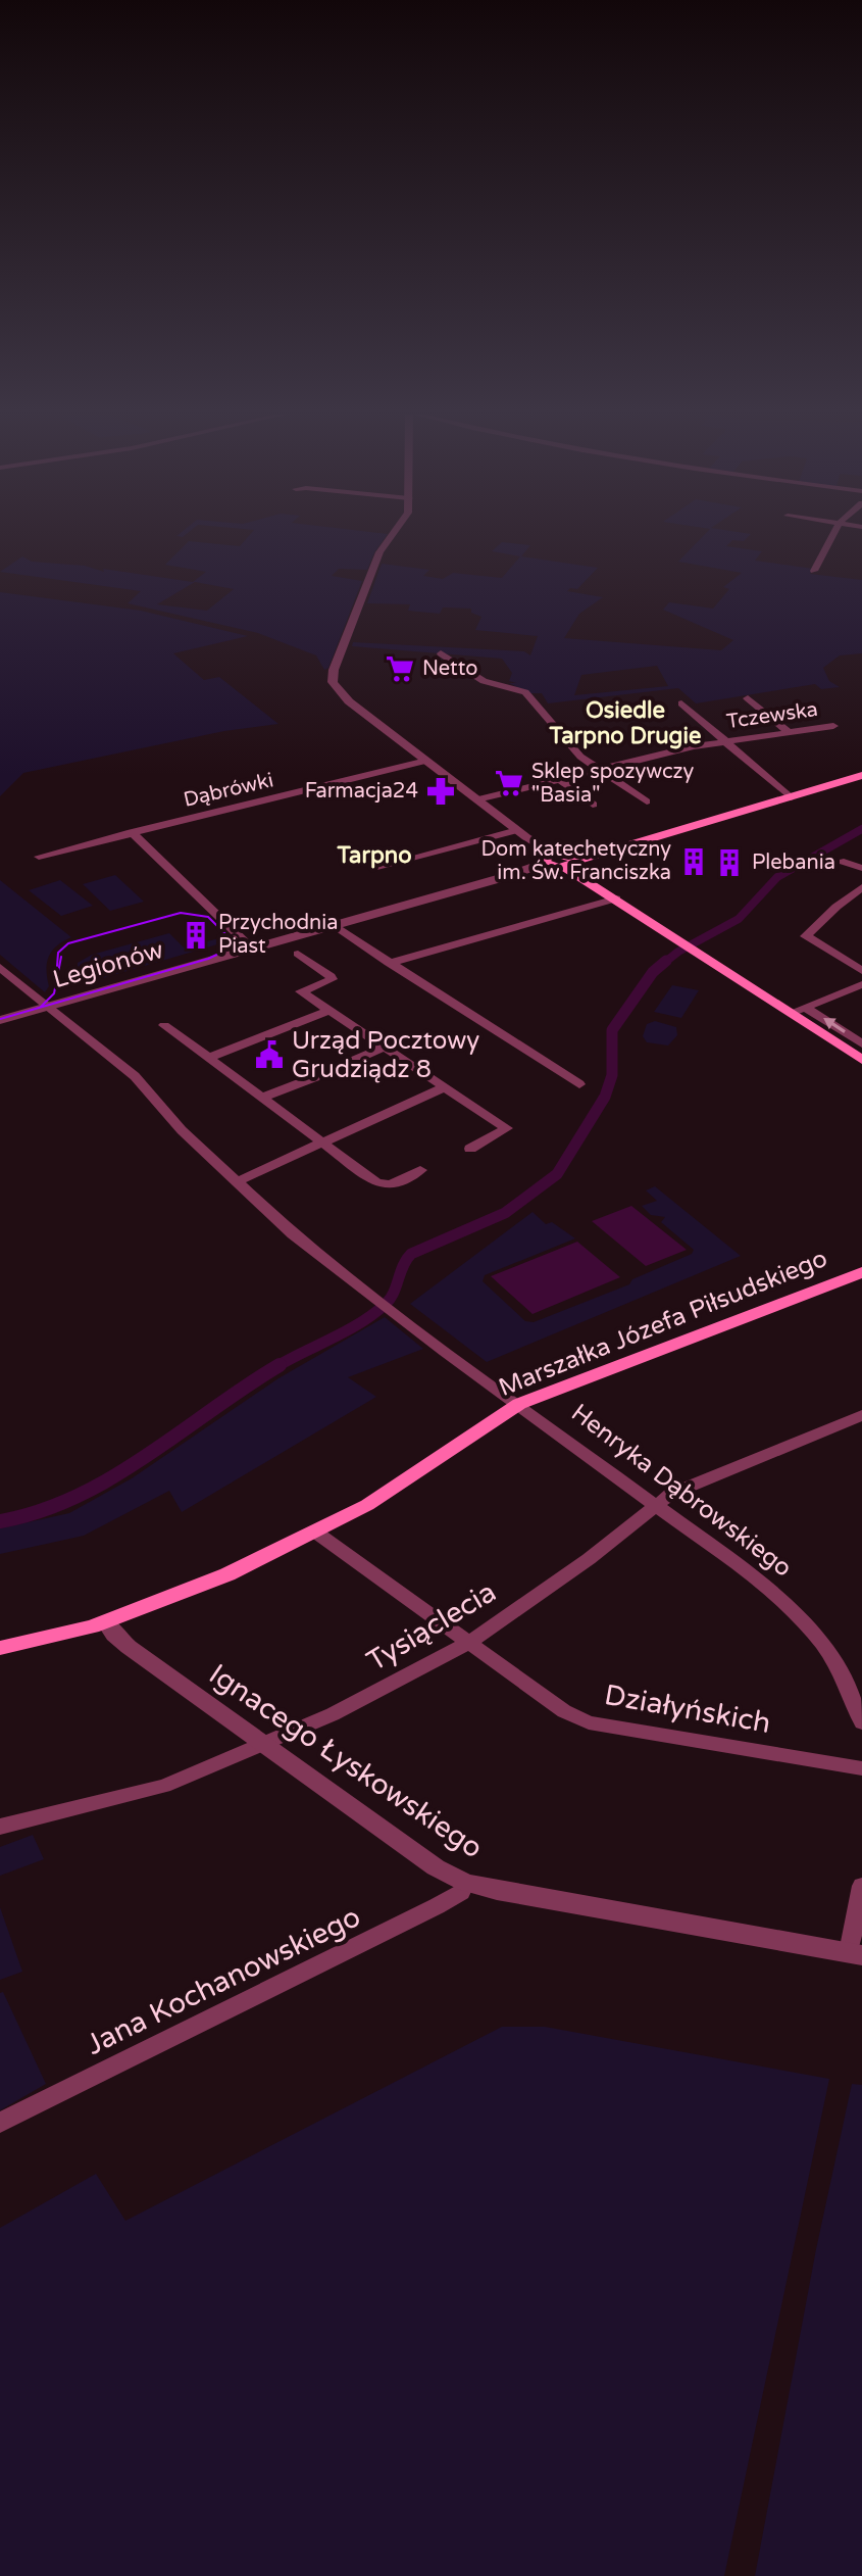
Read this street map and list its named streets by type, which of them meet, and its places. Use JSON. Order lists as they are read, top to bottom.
{
  "streets": {
    "main road": ["Marszałka Józefa Piłsudskiego"],
    "street": [
      "Tczewska",
      "Dąbrówki",
      "Legionów",
      "Henryka Dąbrowskiego",
      "Tysiąclecia",
      "Działyńskich",
      "Ignacego Łyskowskiego",
      "Jana Kochanowskiego"
    ]
  },
  "crossings": [
    ["Legionów", "Henryka Dąbrowskiego"],
    ["Marszałka Józefa Piłsudskiego", "Henryka Dąbrowskiego"],
    ["Marszałka Józefa Piłsudskiego", "Działyńskich"],
    ["Marszałka Józefa Piłsudskiego", "Ignacego Łyskowskiego"],
    ["Henryka Dąbrowskiego", "Tysiąclecia"],
    ["Tysiąclecia", "Działyńskich"],
    ["Tysiąclecia", "Ignacego Łyskowskiego"],
    ["Ignacego Łyskowskiego", "Jana Kochanowskiego"]
  ],
  "districts": ["Osiedle Tarpno Drugie", "Tarpno"],
  "places": {
    "supermarket": ["Netto", "Sklep spozywczy \"Basia\""],
    "pharmacy": ["Farmacja24"],
    "building": ["Dom katechetyczny im. Św. Franciszka", "Plebania", "Przychodnia Piast"],
    "public building": ["Urząd Pocztowy Grudziądz 8"]
  }
}
